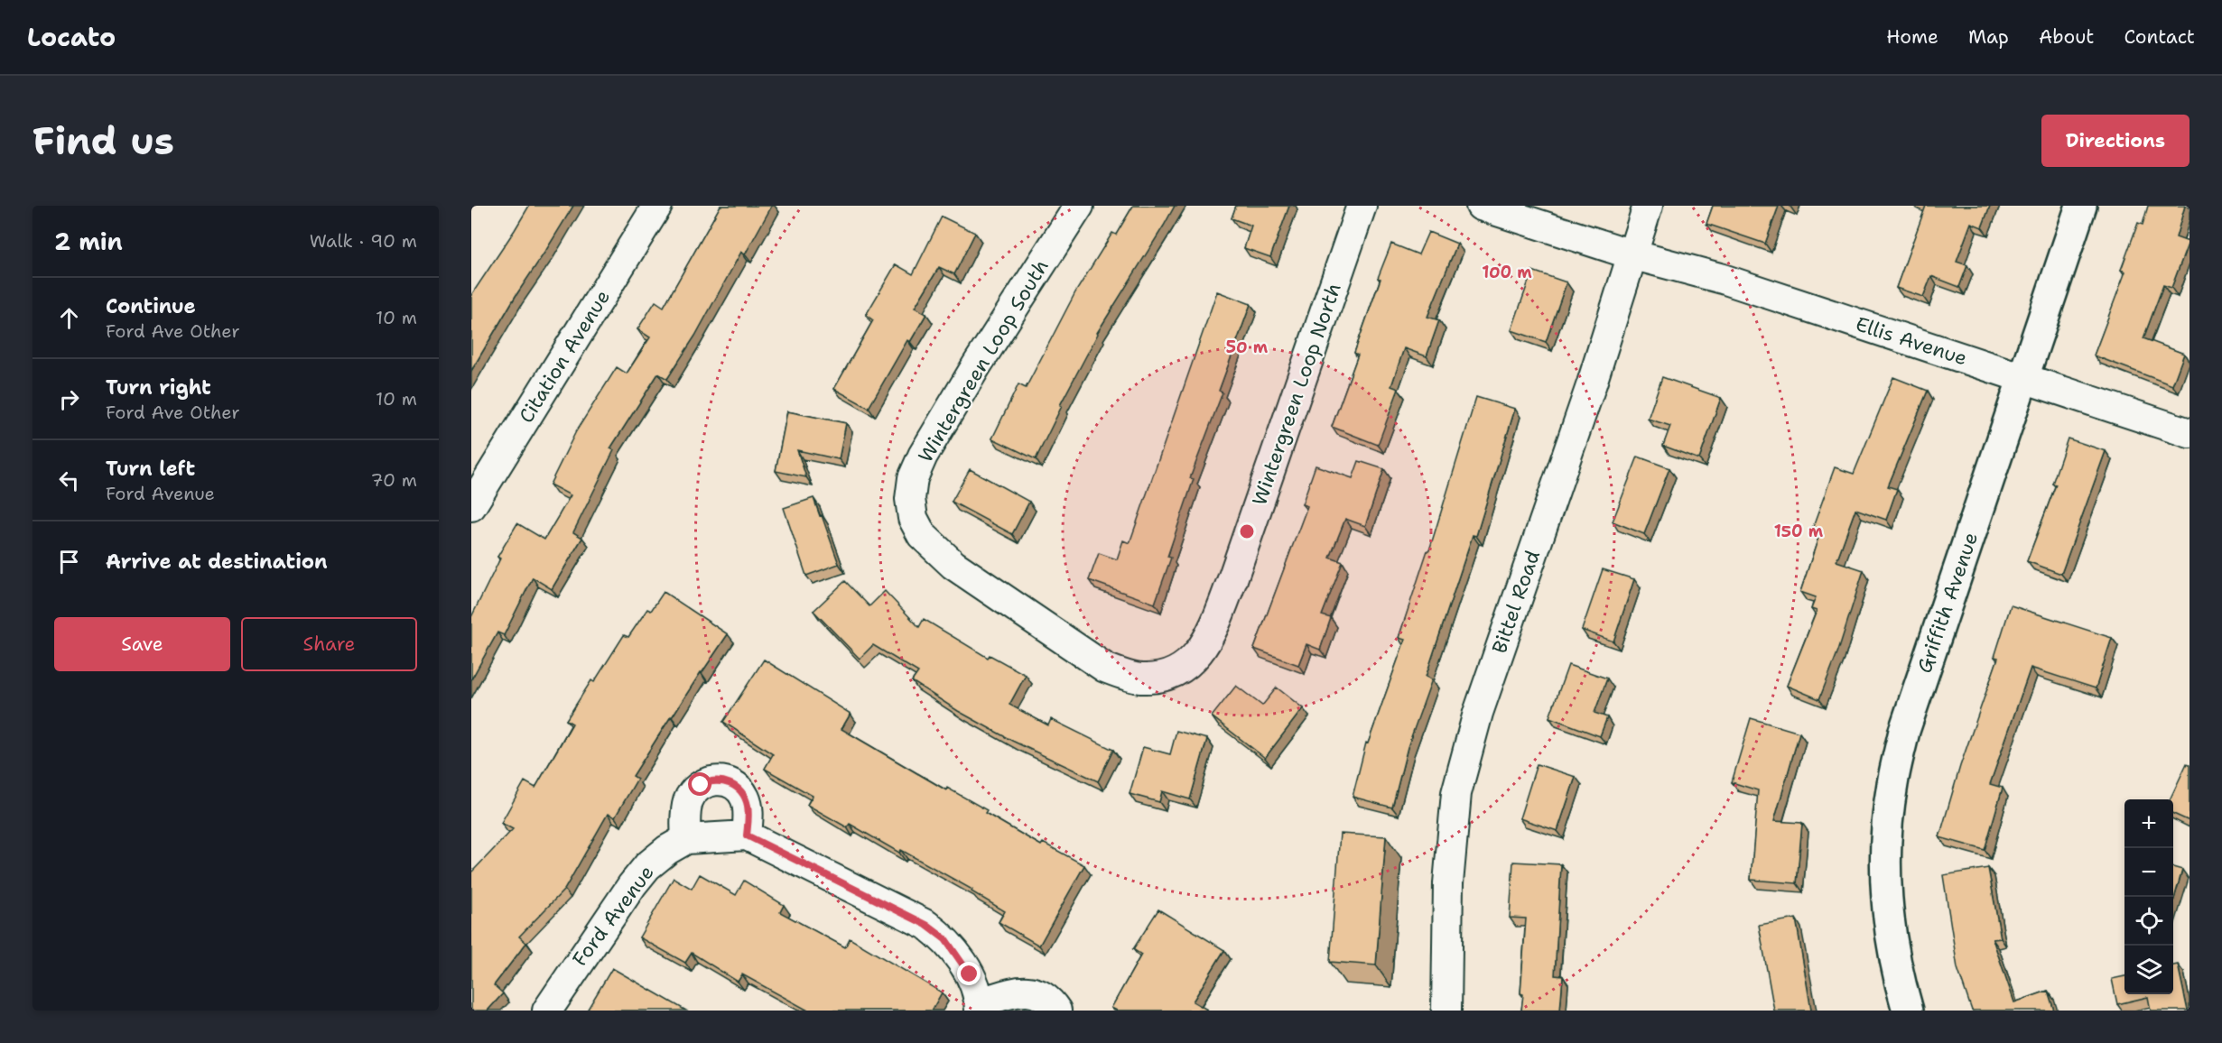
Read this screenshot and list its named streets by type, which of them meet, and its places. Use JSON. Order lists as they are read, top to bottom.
{
  "streets": {
    "street": [
      "Ellis Avenue",
      "Citation Avenue",
      "Wintergreen Loop South",
      "Wintergreen Loop North",
      "Bittel Road",
      "Griffith Avenue",
      "Ford Avenue"
    ]
  },
  "crossings": [
    ["Ellis Avenue", "Bittel Road"],
    ["Ellis Avenue", "Griffith Avenue"],
    ["Wintergreen Loop South", "Wintergreen Loop North"]
  ],
  "page": {
    "header": "Locato",
    "nav": [
      "Home",
      "Map",
      "About",
      "Contact"
    ],
    "buttons": [
      "Directions",
      ["Save", "Share"]
    ],
    "title": "Find us",
    "heading": ["2 min", "Walk · 90 m"],
    "list": [
      ["Continue", "Ford Ave Other", "10 m"],
      ["Turn right", "Ford Ave Other", "10 m"],
      ["Turn left", "Ford Avenue", "70 m"],
      "Arrive at destination"
    ],
    "map_buttons": ["+", "−"]
  },
  "rings": ["100 m", "50 m", "150 m"]
}
